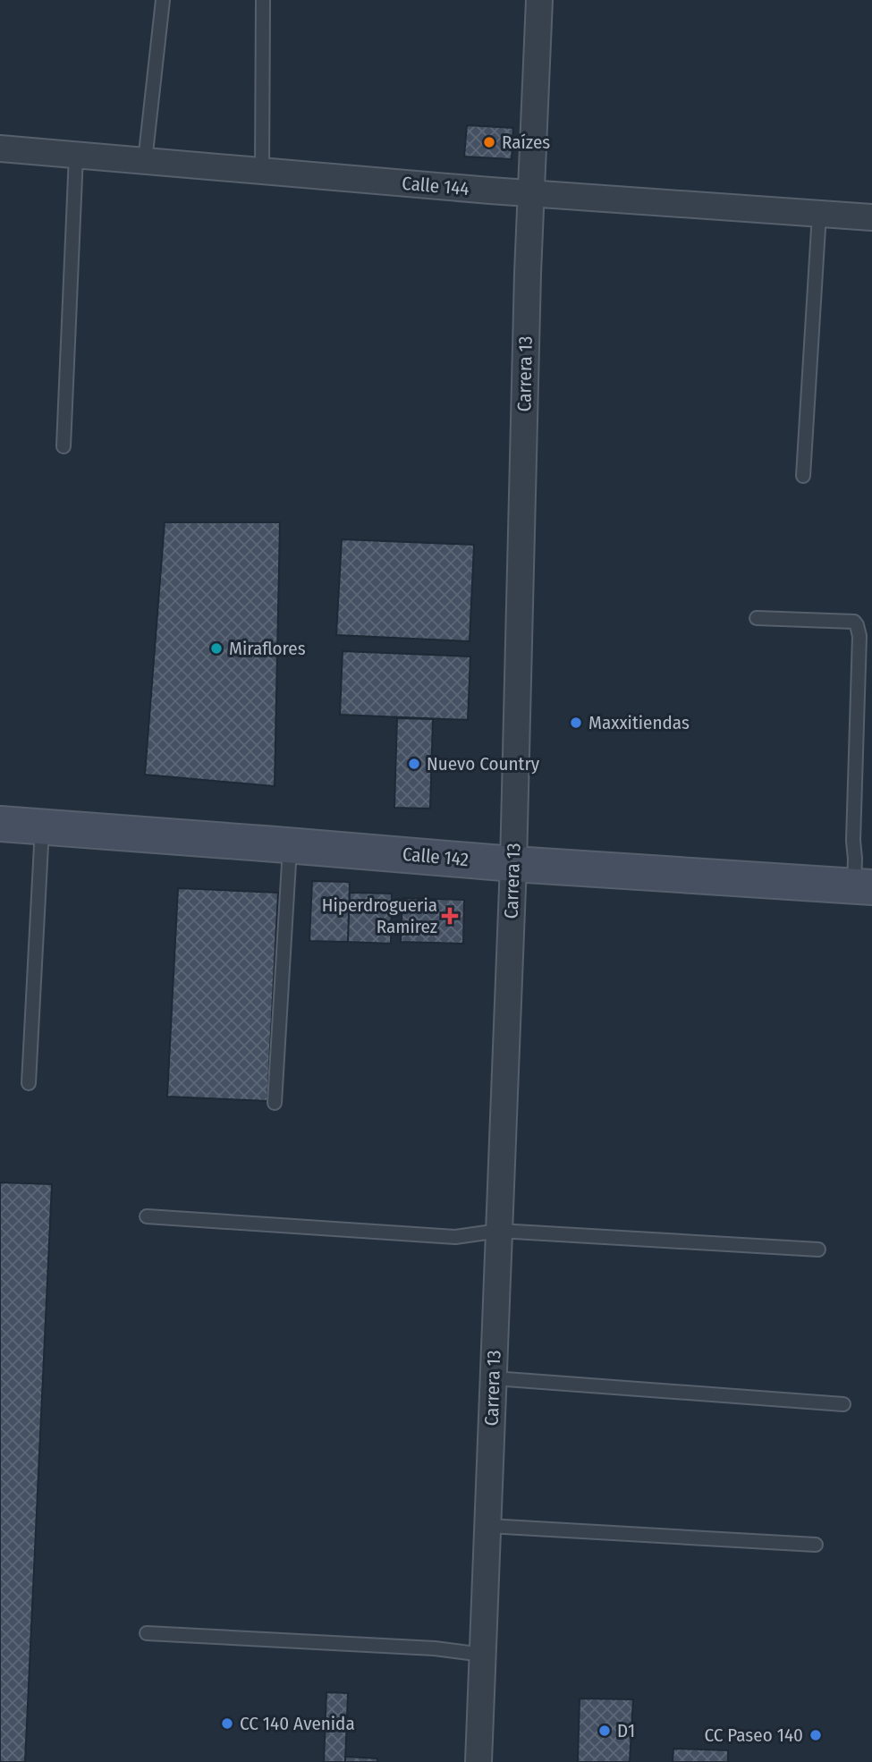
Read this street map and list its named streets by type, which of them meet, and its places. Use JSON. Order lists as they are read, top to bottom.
{
  "streets": {
    "main road": ["Calle 142"],
    "street": ["Calle 144", "Carrera 13"]
  },
  "crossings": [
    ["Calle 144", "Carrera 13"],
    ["Carrera 13", "Calle 142"]
  ],
  "places": {
    "other": [
      "Raízes",
      "Miraflores",
      "Maxxitiendas",
      "Nuevo Country",
      "CC 140 Avenida",
      "D1",
      "CC Paseo 140"
    ],
    "health": ["Hiperdrogueria Ramirez"]
  }
}
